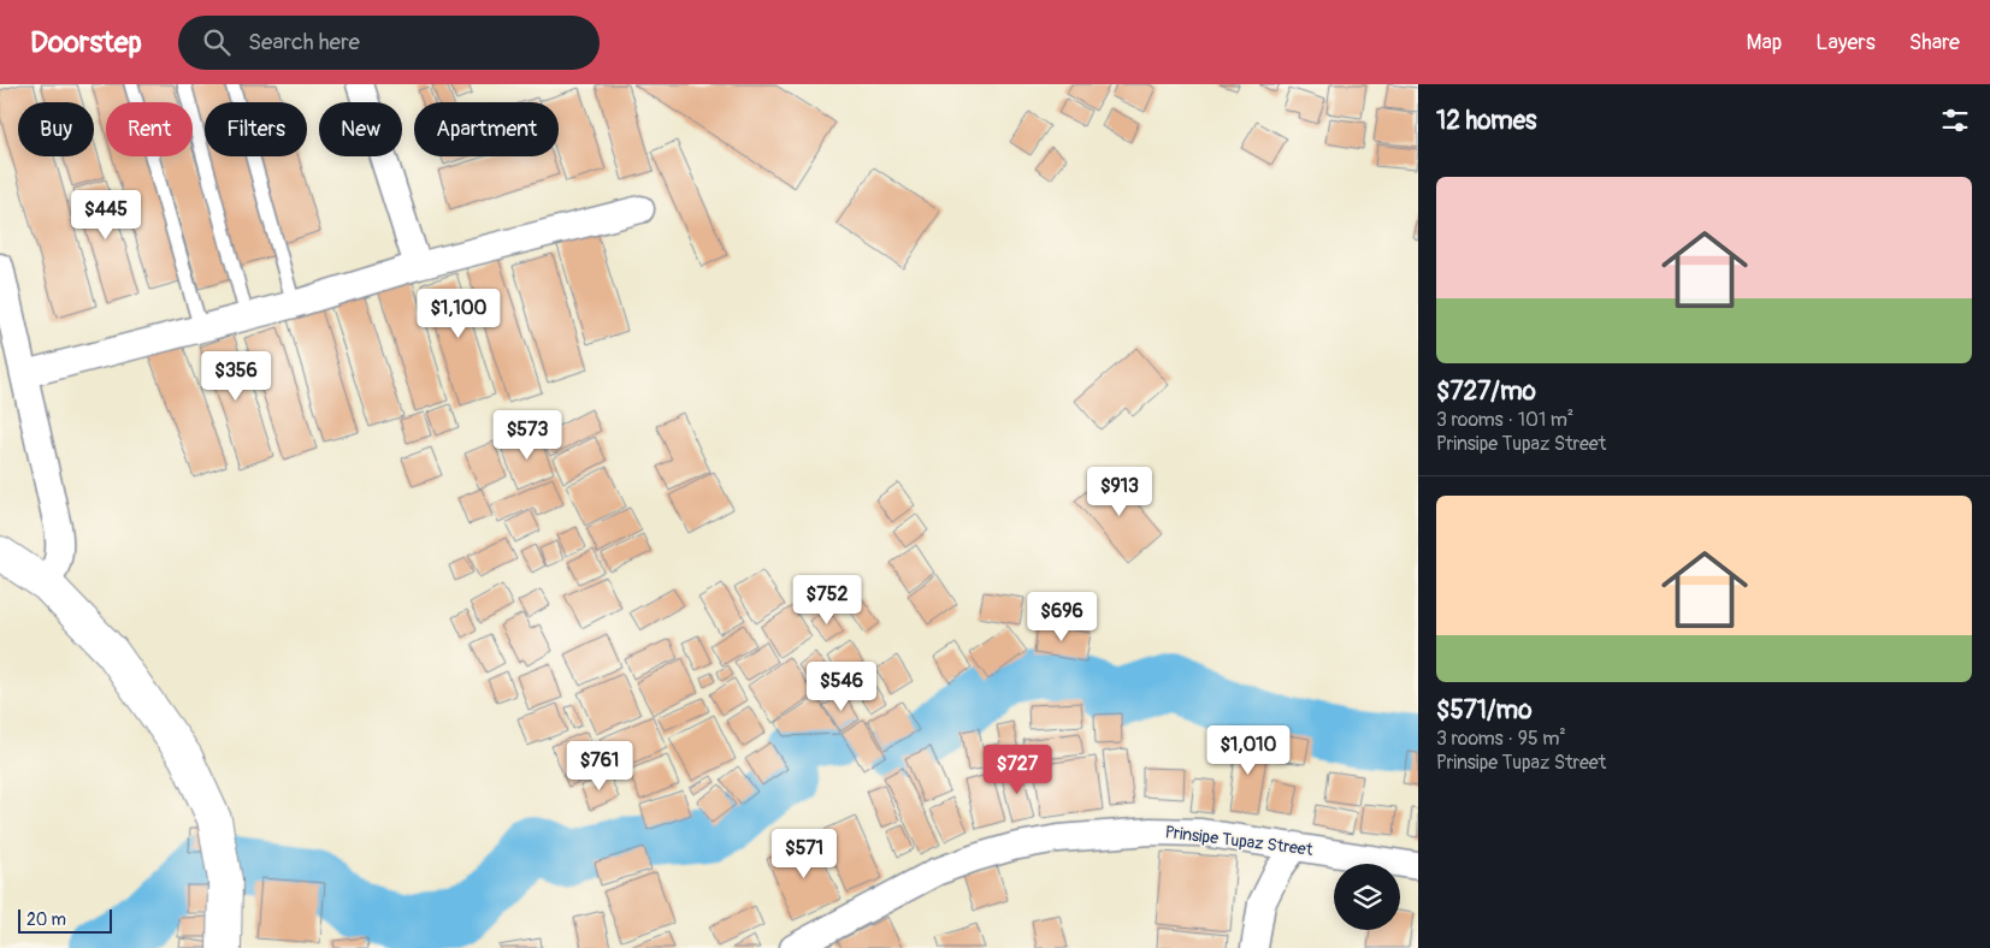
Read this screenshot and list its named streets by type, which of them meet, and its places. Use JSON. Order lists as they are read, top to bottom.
{
  "streets": {
    "street": ["Prinsipe Tupaz Street"]
  },
  "scale_bar": "20 m",
  "page": {
    "header": "Doorstep",
    "search": "Search here",
    "nav": ["Map", "Layers", "Share"],
    "heading": "12 homes",
    "chip": [
      "Buy",
      "Rent",
      "Filters",
      "New",
      "Apartment"
    ],
    "list": [
      {
        "name": "$727/mo",
        "note": "3 rooms · 101 m² · Prinsipe Tupaz Street"
      },
      {
        "name": "$571/mo",
        "note": "3 rooms · 95 m² · Prinsipe Tupaz Street"
      }
    ],
    "price": [
      "$445",
      "$1,100",
      "$356",
      "$573",
      "$913",
      "$752",
      "$696",
      "$546",
      "$1,010",
      "$761",
      "$727",
      "$571"
    ],
    "scale": "20 m"
  }
}
